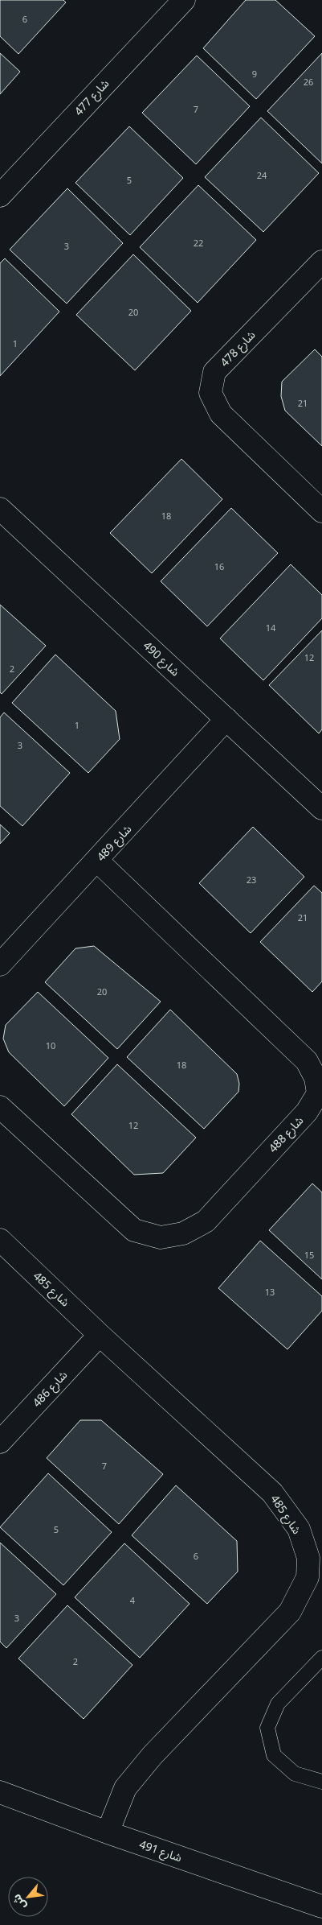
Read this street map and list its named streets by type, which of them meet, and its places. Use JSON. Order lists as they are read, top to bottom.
{
  "streets": {
    "street": [
      "شارع 477",
      "شارع 478",
      "شارع 490",
      "شارع 489",
      "شارع 488",
      "شارع 485",
      "شارع 486",
      "شارع 491"
    ]
  },
  "crossings": [
    ["شارع 490", "شارع 489"],
    ["شارع 489", "شارع 488"],
    ["شارع 485", "شارع 486"],
    ["شارع 485", "شارع 491"]
  ],
  "house_numbers": [
    "6",
    "9",
    "26",
    "7",
    "24",
    "5",
    "22",
    "3",
    "20",
    "1",
    "21",
    "18",
    "16",
    "14",
    "12",
    "2",
    "1",
    "3",
    "23",
    "21",
    "20",
    "10",
    "18",
    "12",
    "15",
    "13",
    "7",
    "5",
    "6",
    "4",
    "3",
    "2"
  ],
  "north": "bottom left"
}
